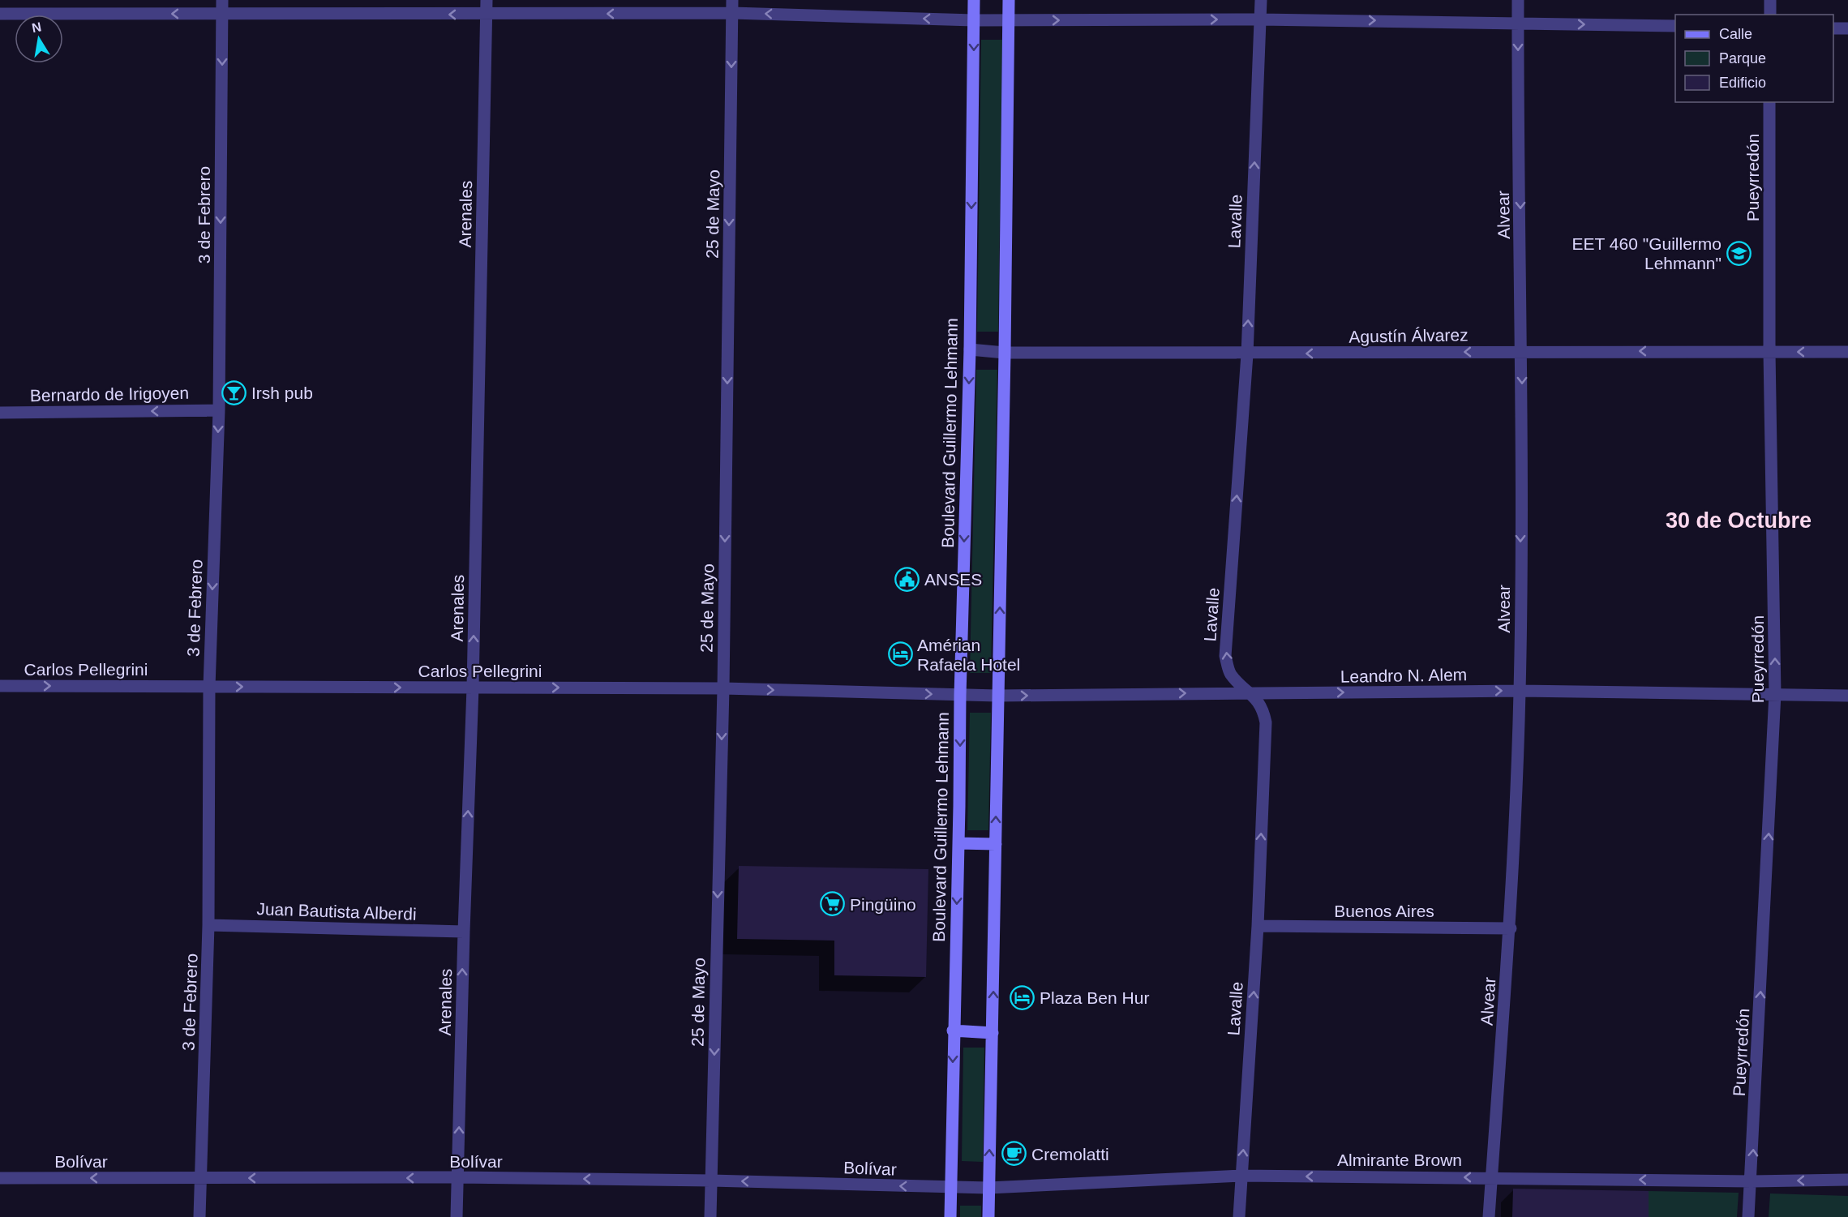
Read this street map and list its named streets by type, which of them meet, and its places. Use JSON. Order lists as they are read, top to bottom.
{
  "streets": {
    "main road": ["Boulevard Guillermo Lehmann"],
    "street": [
      "Pueyrredón",
      "Arenales",
      "25 de Mayo",
      "3 de Febrero",
      "Alvear",
      "Lavalle",
      "Agustín Álvarez",
      "Bernardo de Irigoyen",
      "Carlos Pellegrini",
      "Leandro N. Alem",
      "Buenos Aires",
      "Juan Bautista Alberdi",
      "Almirante Brown",
      "Bolívar"
    ]
  },
  "crossings": [
    ["Pueyrredón", "Agustín Álvarez"],
    ["Pueyrredón", "Leandro N. Alem"],
    ["Pueyrredón", "Almirante Brown"],
    ["Arenales", "Carlos Pellegrini"],
    ["Arenales", "Juan Bautista Alberdi"],
    ["Arenales", "Bolívar"],
    ["25 de Mayo", "Carlos Pellegrini"],
    ["25 de Mayo", "Bolívar"],
    ["3 de Febrero", "Bernardo de Irigoyen"],
    ["3 de Febrero", "Carlos Pellegrini"],
    ["3 de Febrero", "Juan Bautista Alberdi"],
    ["3 de Febrero", "Bolívar"],
    ["Alvear", "Agustín Álvarez"],
    ["Alvear", "Leandro N. Alem"],
    ["Alvear", "Buenos Aires"],
    ["Alvear", "Almirante Brown"],
    ["Lavalle", "Agustín Álvarez"],
    ["Lavalle", "Leandro N. Alem"],
    ["Lavalle", "Buenos Aires"],
    ["Lavalle", "Almirante Brown"],
    ["Agustín Álvarez", "Boulevard Guillermo Lehmann"],
    ["Boulevard Guillermo Lehmann", "Carlos Pellegrini"],
    ["Boulevard Guillermo Lehmann", "Leandro N. Alem"],
    ["Boulevard Guillermo Lehmann", "Almirante Brown"],
    ["Boulevard Guillermo Lehmann", "Bolívar"],
    ["Carlos Pellegrini", "Leandro N. Alem"],
    ["Almirante Brown", "Bolívar"]
  ],
  "one_way": [
    "Pueyrredón",
    "Arenales",
    "25 de Mayo",
    "3 de Febrero",
    "Alvear",
    "Lavalle",
    "Agustín Álvarez",
    "Bernardo de Irigoyen",
    "Carlos Pellegrini",
    "Leandro N. Alem",
    "Almirante Brown",
    "Bolívar"
  ],
  "districts": ["30 de Octubre"],
  "places": {
    "school or university": ["EET 460 \"Guillermo Lehmann\""],
    "bar": ["Irsh pub"],
    "public building": ["ANSES"],
    "hotel": ["Amérian Rafaela Hotel", "Plaza Ben Hur"],
    "supermarket": ["Pingüino"],
    "cafe": ["Cremolatti"]
  },
  "legend": ["Calle", "Parque", "Edificio"],
  "north": "top"
}
